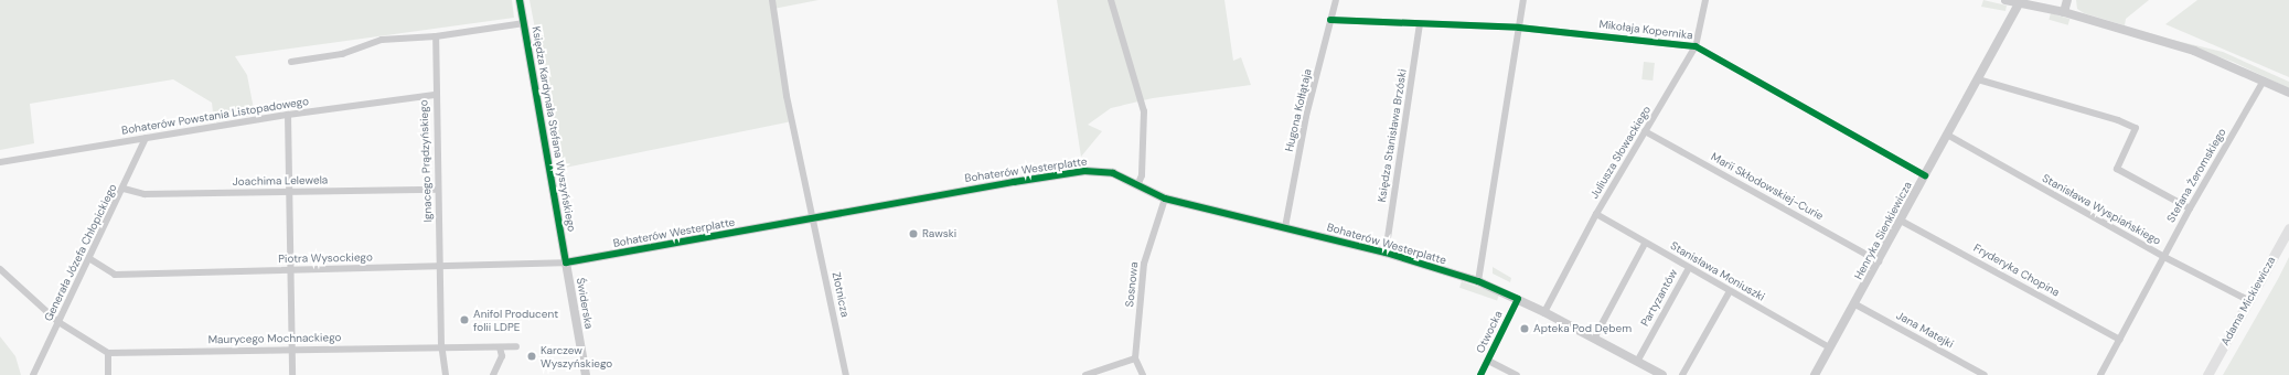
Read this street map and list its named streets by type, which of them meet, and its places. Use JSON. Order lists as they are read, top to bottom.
{
  "streets": {
    "main road": ["Adama Mickiewicza"],
    "street": [
      "Mikołaja Kopernika",
      "Hugona Kołłątaja",
      "Bohaterów Powstania Listopadowego",
      "Księdza Kardynała Stefana Wyszyńskiego",
      "Księdza Stanisława Brzóski",
      "Juliusza Słowackiego",
      "Ignacego Prądzyńskiego",
      "Bohaterów Westerplatte",
      "Stefana Żeromskiego",
      "Joachima Lelewela",
      "Marii Skłodowskiej-Curie",
      "Stanisława Wyspiańskiego",
      "Henryka Sienkiewicza",
      "Generała Józefa Chłopickiego",
      "Piotra Wysockiego",
      "Fryderyka Chopina",
      "Stanisława Moniuszki",
      "Sosnowa",
      "Złotnicza",
      "Partyzantów",
      "Świderska",
      "Jana Matejki",
      "Otwocka",
      "Maurycego Mochnackiego"
    ]
  },
  "crossings": [
    ["Mikołaja Kopernika", "Hugona Kołłątaja"],
    ["Mikołaja Kopernika", "Księdza Stanisława Brzóski"],
    ["Mikołaja Kopernika", "Juliusza Słowackiego"],
    ["Mikołaja Kopernika", "Henryka Sienkiewicza"],
    ["Hugona Kołłątaja", "Bohaterów Westerplatte"],
    ["Bohaterów Powstania Listopadowego", "Ignacego Prądzyńskiego"],
    ["Bohaterów Powstania Listopadowego", "Generała Józefa Chłopickiego"],
    ["Księdza Kardynała Stefana Wyszyńskiego", "Bohaterów Westerplatte"],
    ["Księdza Kardynała Stefana Wyszyńskiego", "Piotra Wysockiego"],
    ["Księdza Kardynała Stefana Wyszyńskiego", "Świderska"],
    ["Księdza Stanisława Brzóski", "Bohaterów Westerplatte"],
    ["Juliusza Słowackiego", "Marii Skłodowskiej-Curie"],
    ["Juliusza Słowackiego", "Stanisława Moniuszki"],
    ["Ignacego Prądzyńskiego", "Joachima Lelewela"],
    ["Ignacego Prądzyńskiego", "Piotra Wysockiego"],
    ["Ignacego Prądzyńskiego", "Maurycego Mochnackiego"],
    ["Bohaterów Westerplatte", "Piotra Wysockiego"],
    ["Bohaterów Westerplatte", "Sosnowa"],
    ["Bohaterów Westerplatte", "Złotnicza"],
    ["Bohaterów Westerplatte", "Świderska"],
    ["Stefana Żeromskiego", "Stanisława Wyspiańskiego"],
    ["Stefana Żeromskiego", "Fryderyka Chopina"],
    ["Joachima Lelewela", "Generała Józefa Chłopickiego"],
    ["Marii Skłodowskiej-Curie", "Henryka Sienkiewicza"],
    ["Stanisława Wyspiańskiego", "Henryka Sienkiewicza"],
    ["Stanisława Wyspiańskiego", "Adama Mickiewicza"],
    ["Henryka Sienkiewicza", "Fryderyka Chopina"],
    ["Henryka Sienkiewicza", "Stanisława Moniuszki"],
    ["Henryka Sienkiewicza", "Jana Matejki"],
    ["Generała Józefa Chłopickiego", "Piotra Wysockiego"],
    ["Piotra Wysockiego", "Świderska"],
    ["Stanisława Moniuszki", "Partyzantów"]
  ],
  "places": [
    "Rawski",
    "Anifol Producent folii LDPE",
    "Apteka Pod Dębem",
    "Karczew Wyszyńskiego"
  ]
}
